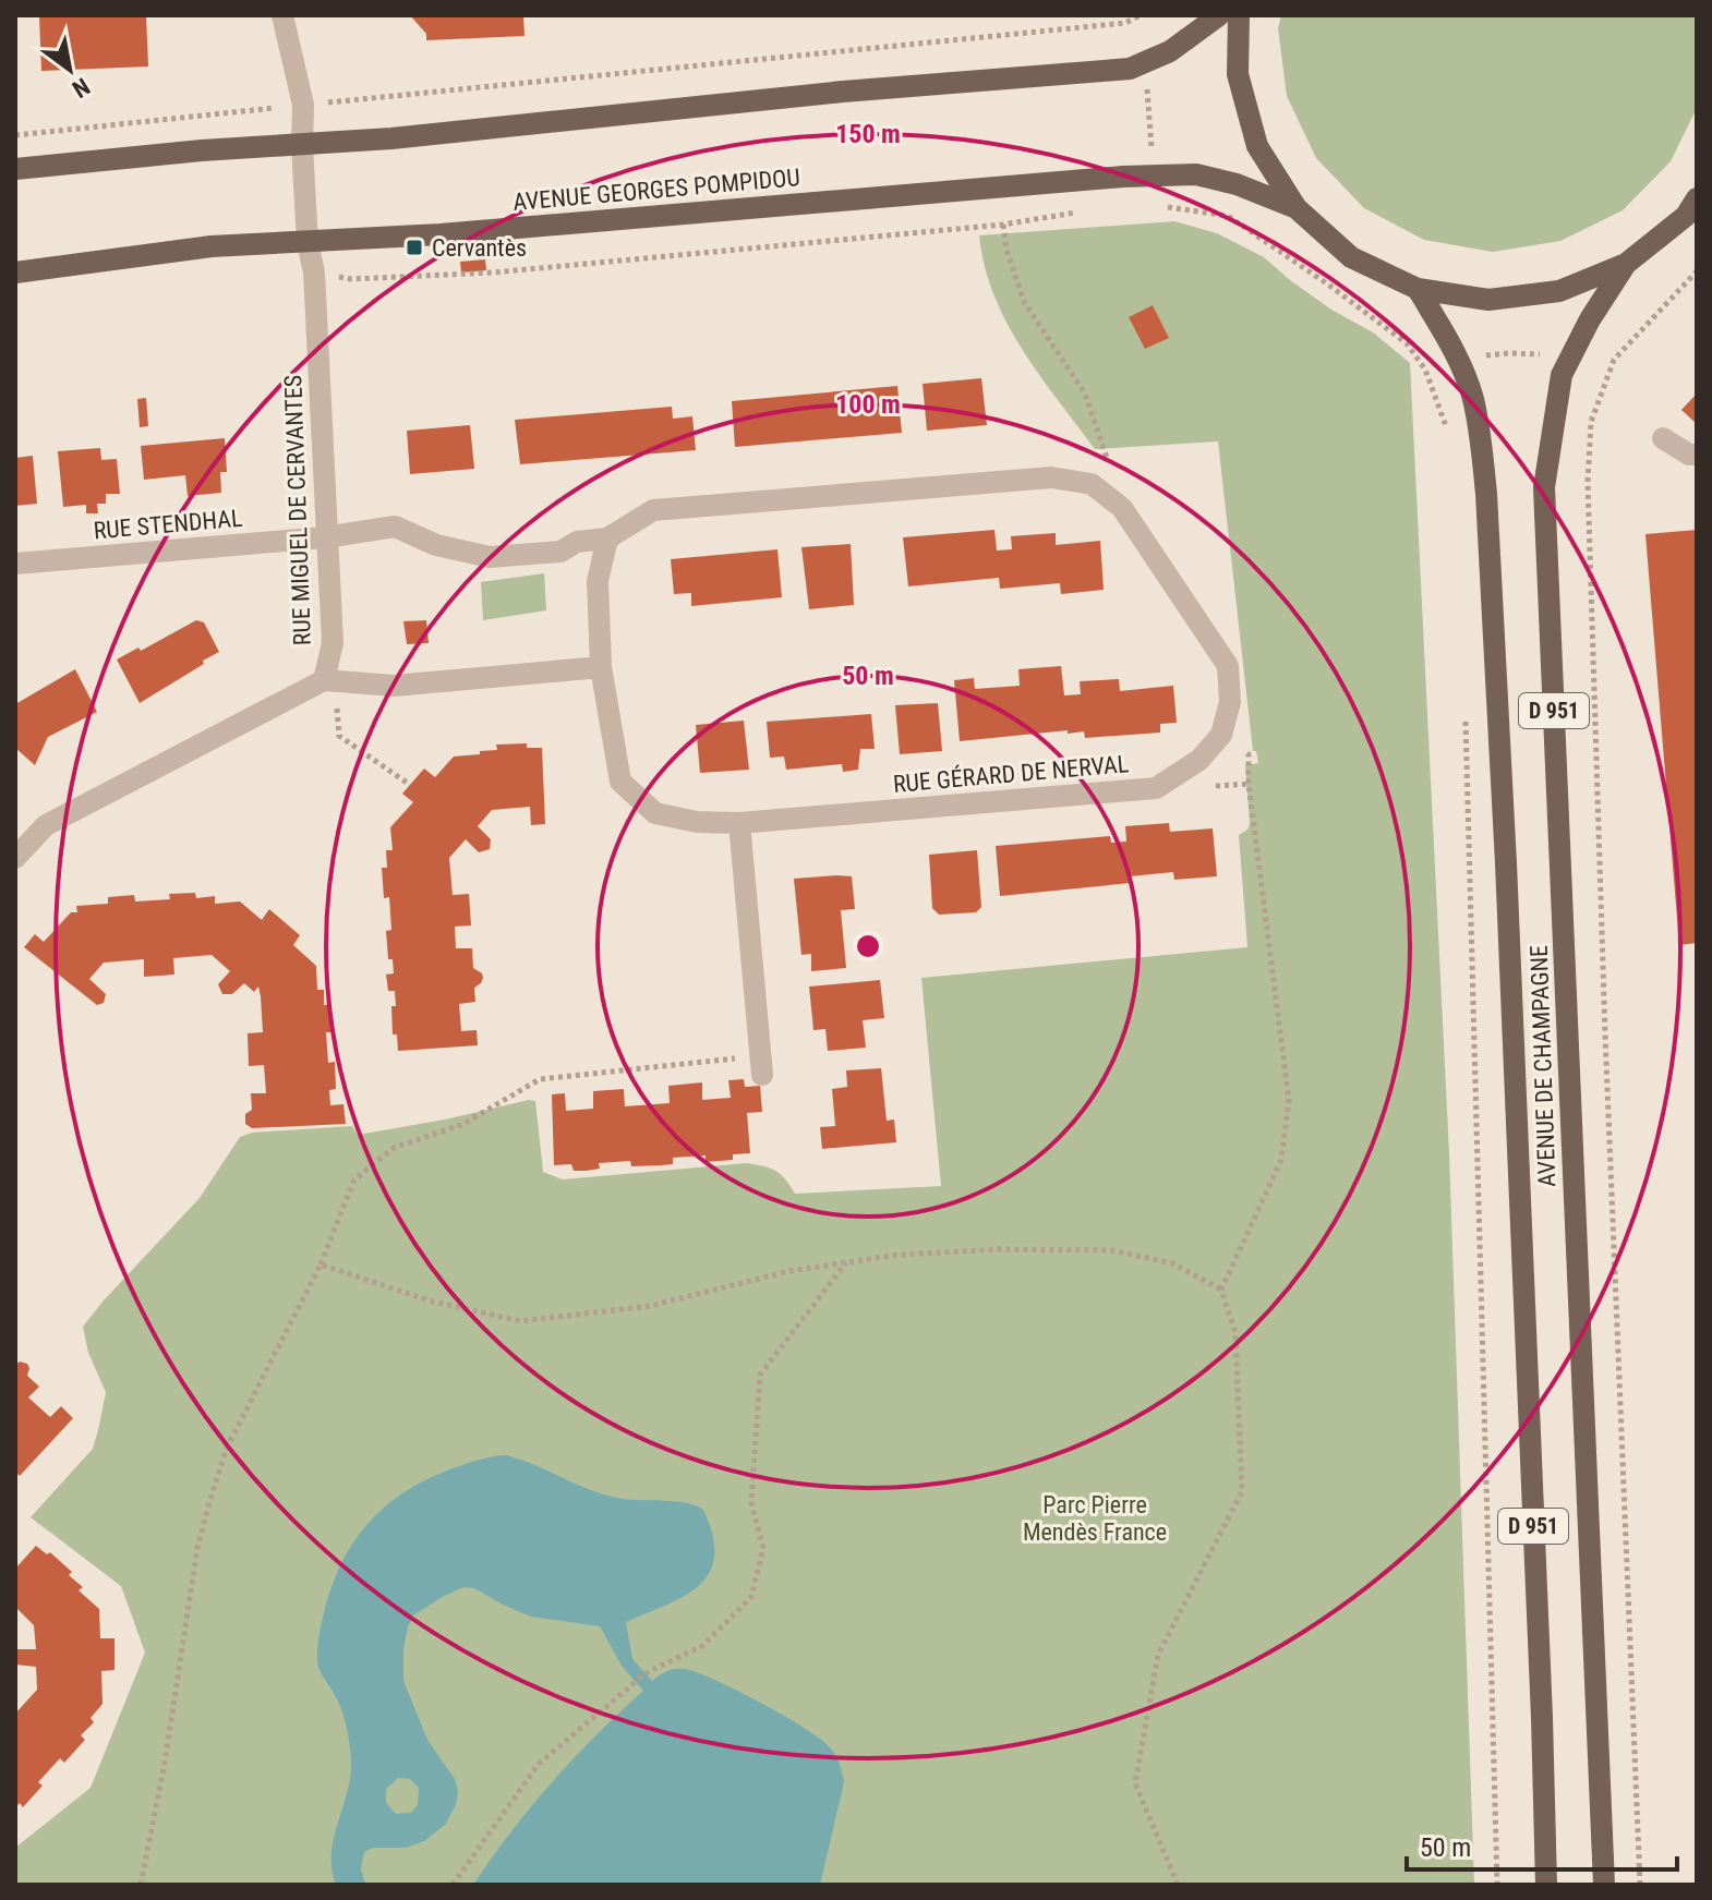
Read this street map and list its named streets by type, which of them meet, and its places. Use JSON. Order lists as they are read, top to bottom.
{
  "streets": {
    "main road": ["AVENUE GEORGES POMPIDOU", "D 951", "AVENUE DE CHAMPAGNE"],
    "street": ["RUE MIGUEL DE CERVANTES", "RUE STENDHAL", "RUE GÉRARD DE NERVAL"]
  },
  "crossings": [
    ["AVENUE GEORGES POMPIDOU", "RUE MIGUEL DE CERVANTES"],
    ["RUE MIGUEL DE CERVANTES", "RUE STENDHAL"],
    ["RUE STENDHAL", "RUE GÉRARD DE NERVAL"]
  ],
  "parks": ["Parc Pierre Mendès France"],
  "places": {
    "transit": ["Cervantès"]
  },
  "scale_bar": "50 m",
  "north": "bottom right",
  "rings": ["150 m", "100 m", "50 m"]
}
